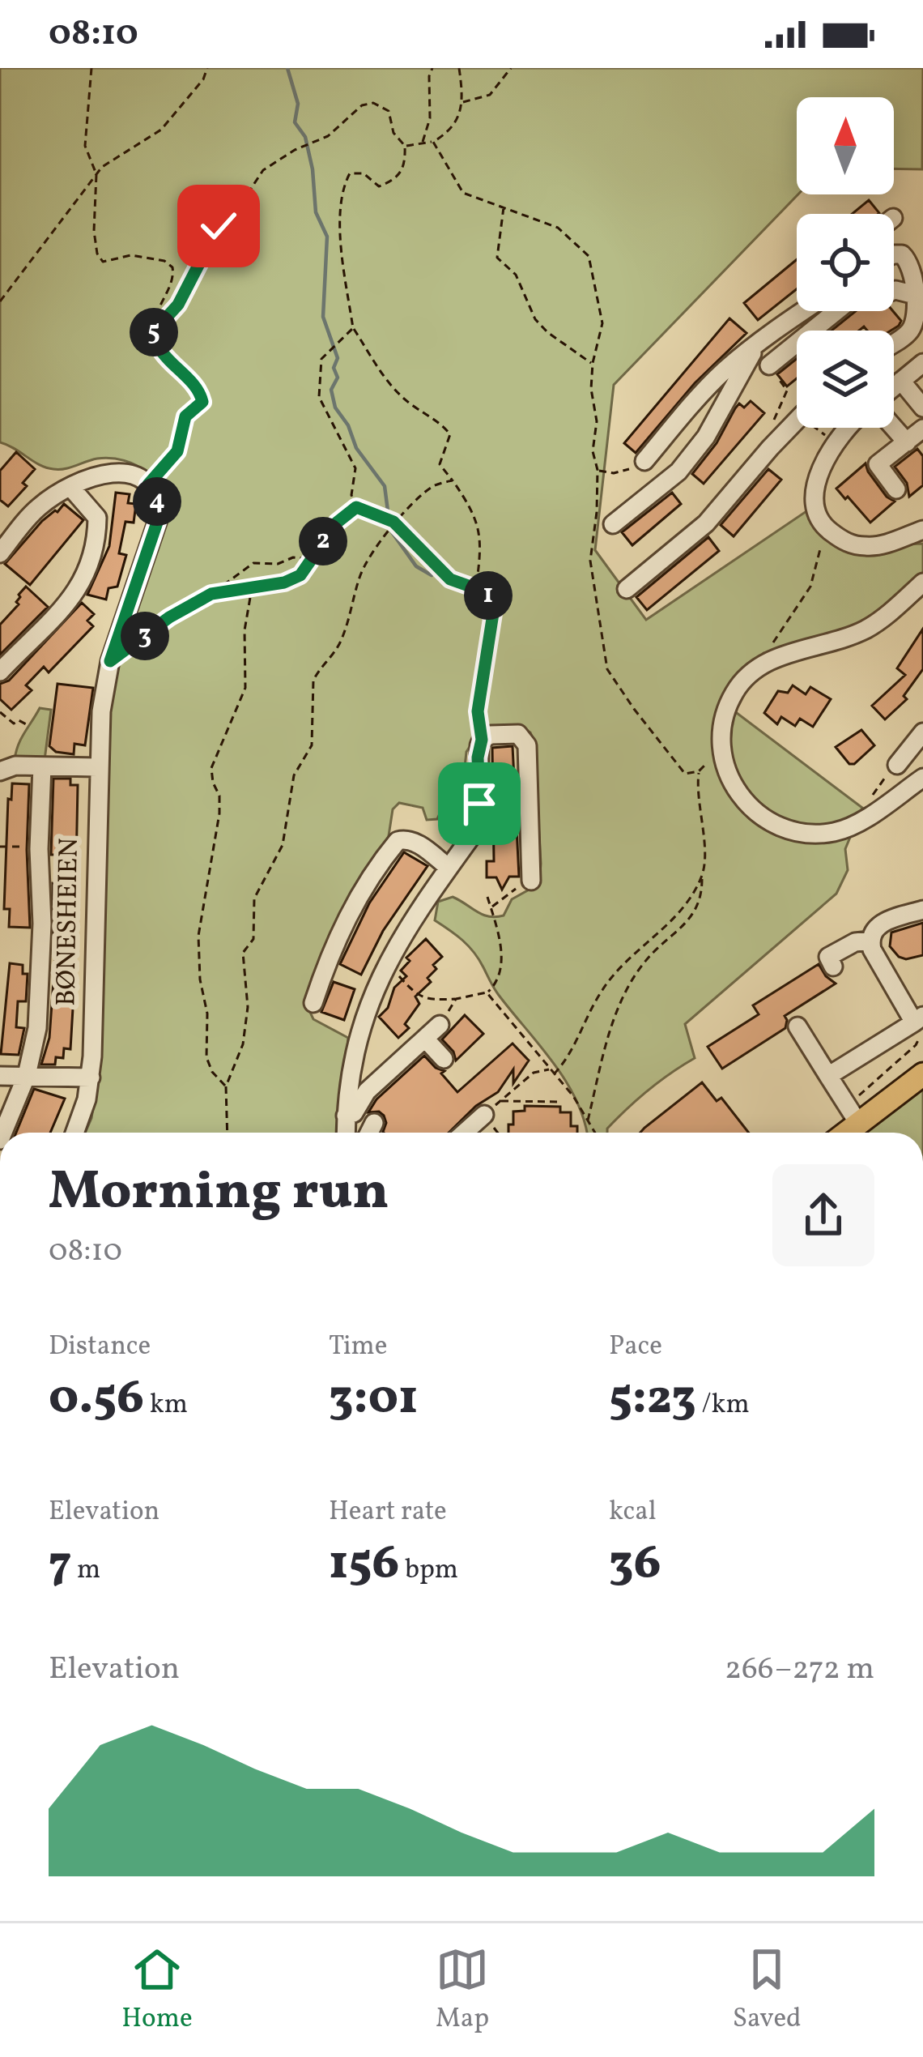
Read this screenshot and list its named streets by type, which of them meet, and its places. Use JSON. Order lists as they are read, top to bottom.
{
  "streets": {
    "street": ["BØNESHEIEN"]
  },
  "north": "top",
  "page": {
    "status": "08:10",
    "pins": [
      "5",
      "4",
      "2",
      "1",
      "3"
    ],
    "heading": ["Morning run", "08:10"],
    "stats": [
      ["Distance", "0.56 km"],
      ["Time", "3:01"],
      ["Pace", "5:23 /km"],
      ["Elevation", "7 m"],
      ["Heart rate", "156 bpm"],
      ["kcal", "36"]
    ],
    "chart": ["Elevation", "266–272 m"],
    "tabs": ["Home", "Map", "Saved"]
  }
}
